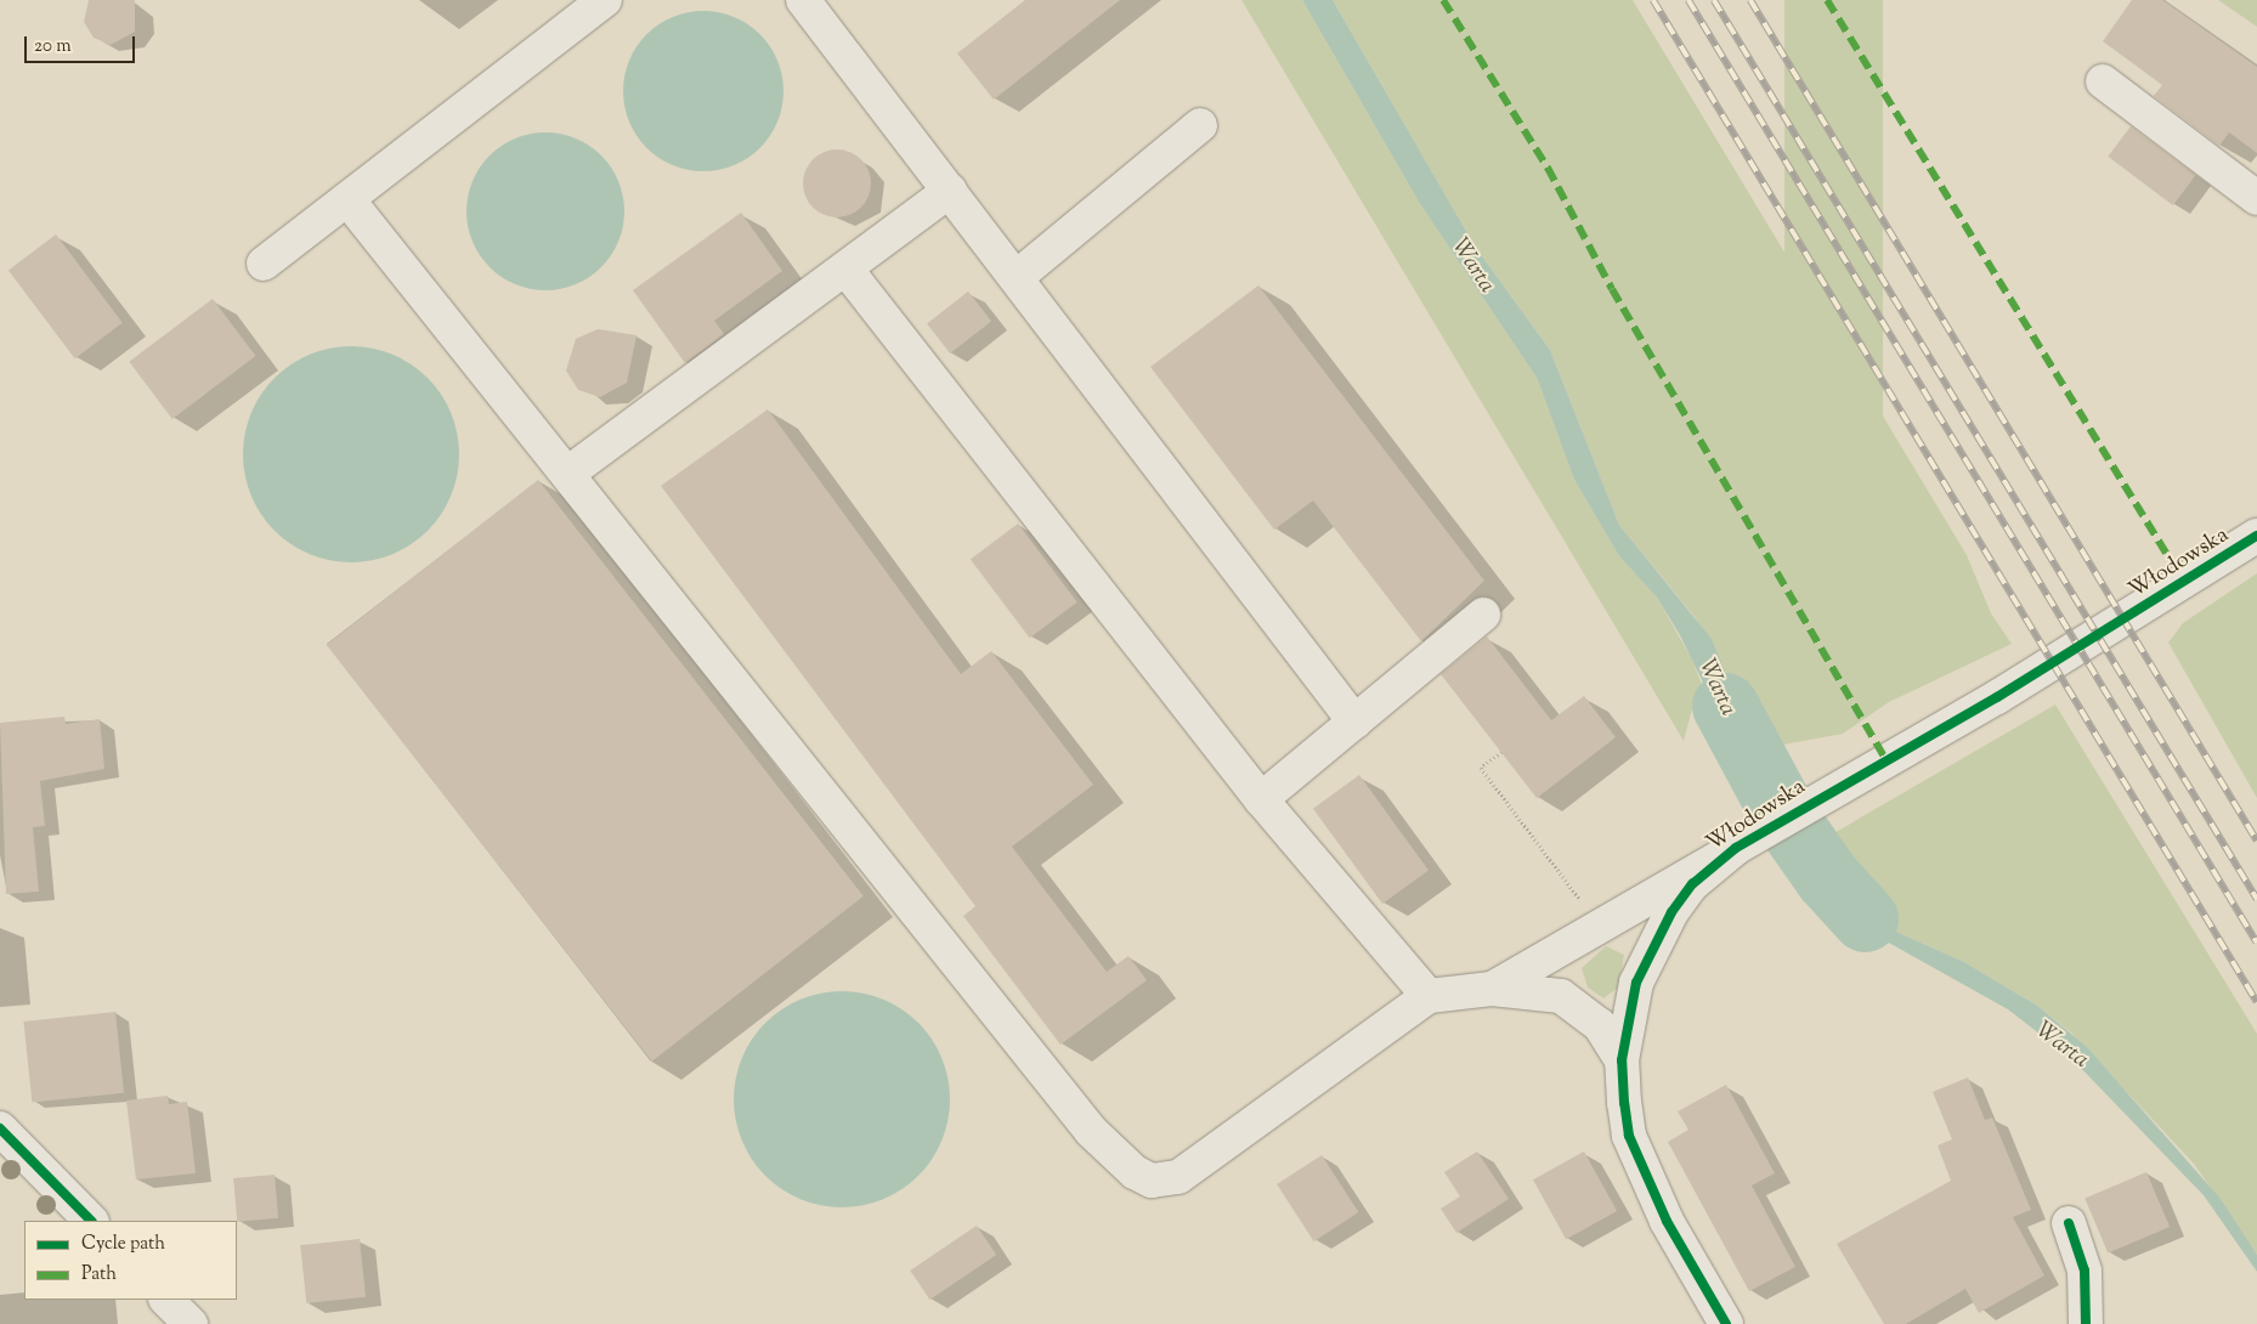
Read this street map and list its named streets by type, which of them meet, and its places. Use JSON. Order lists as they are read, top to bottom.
{
  "streets": {
    "street": ["Włodowska"]
  },
  "water": ["Warta"],
  "legend": ["Cycle path", "Path"],
  "scale_bar": "20 m"
}
